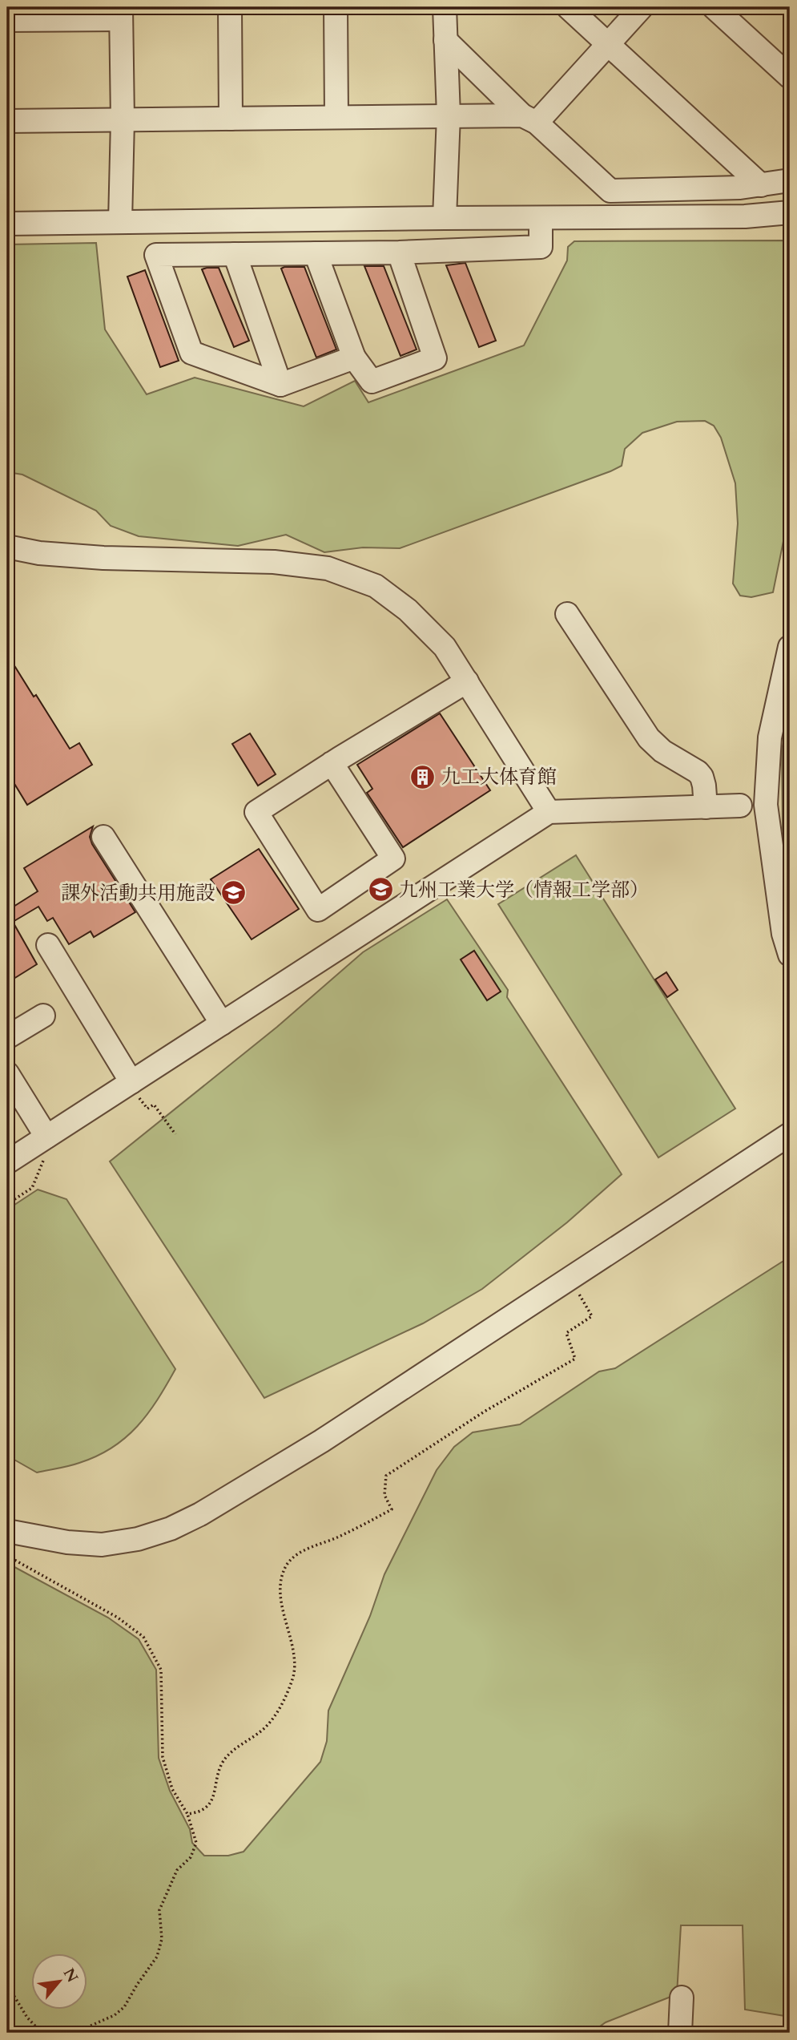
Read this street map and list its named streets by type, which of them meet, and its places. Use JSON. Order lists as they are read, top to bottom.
{
  "places": {
    "building": ["九工大体育館"],
    "school or university": ["九州工業大学（情報工学部）", "課外活動共用施設"]
  },
  "north": "top right"
}
